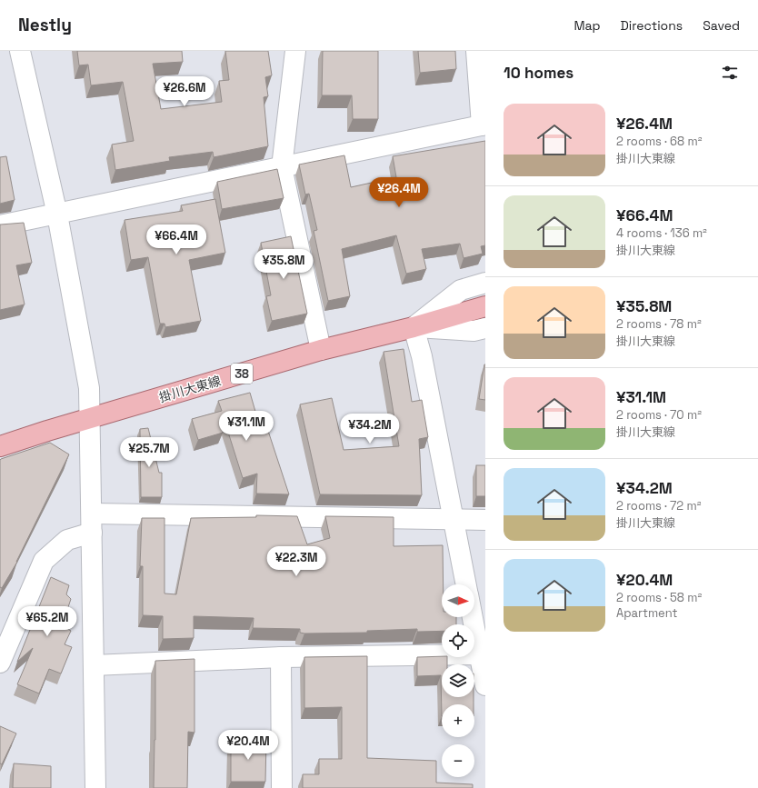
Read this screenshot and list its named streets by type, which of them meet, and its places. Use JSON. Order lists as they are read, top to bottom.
{
  "streets": {
    "main road": ["38", "掛川大東線"]
  },
  "north": "right",
  "page": {
    "header": "Nestly",
    "nav": ["Map", "Directions", "Saved"],
    "heading": "10 homes",
    "price": [
      "¥26.6M",
      "¥26.4M",
      "¥66.4M",
      "¥35.8M",
      "¥31.1M",
      "¥34.2M",
      "¥25.7M",
      "¥22.3M",
      "¥65.2M",
      "¥20.4M"
    ],
    "list": [
      {
        "name": "¥26.4M",
        "note": "2 rooms · 68 m² · 掛川大東線"
      },
      {
        "name": "¥66.4M",
        "note": "4 rooms · 136 m² · 掛川大東線"
      },
      {
        "name": "¥35.8M",
        "note": "2 rooms · 78 m² · 掛川大東線"
      },
      {
        "name": "¥31.1M",
        "note": "2 rooms · 70 m² · 掛川大東線"
      },
      {
        "name": "¥34.2M",
        "note": "2 rooms · 72 m² · 掛川大東線"
      },
      {
        "name": "¥20.4M",
        "note": "2 rooms · 58 m² · Apartment"
      }
    ],
    "map_buttons": ["+", "−"]
  }
}
